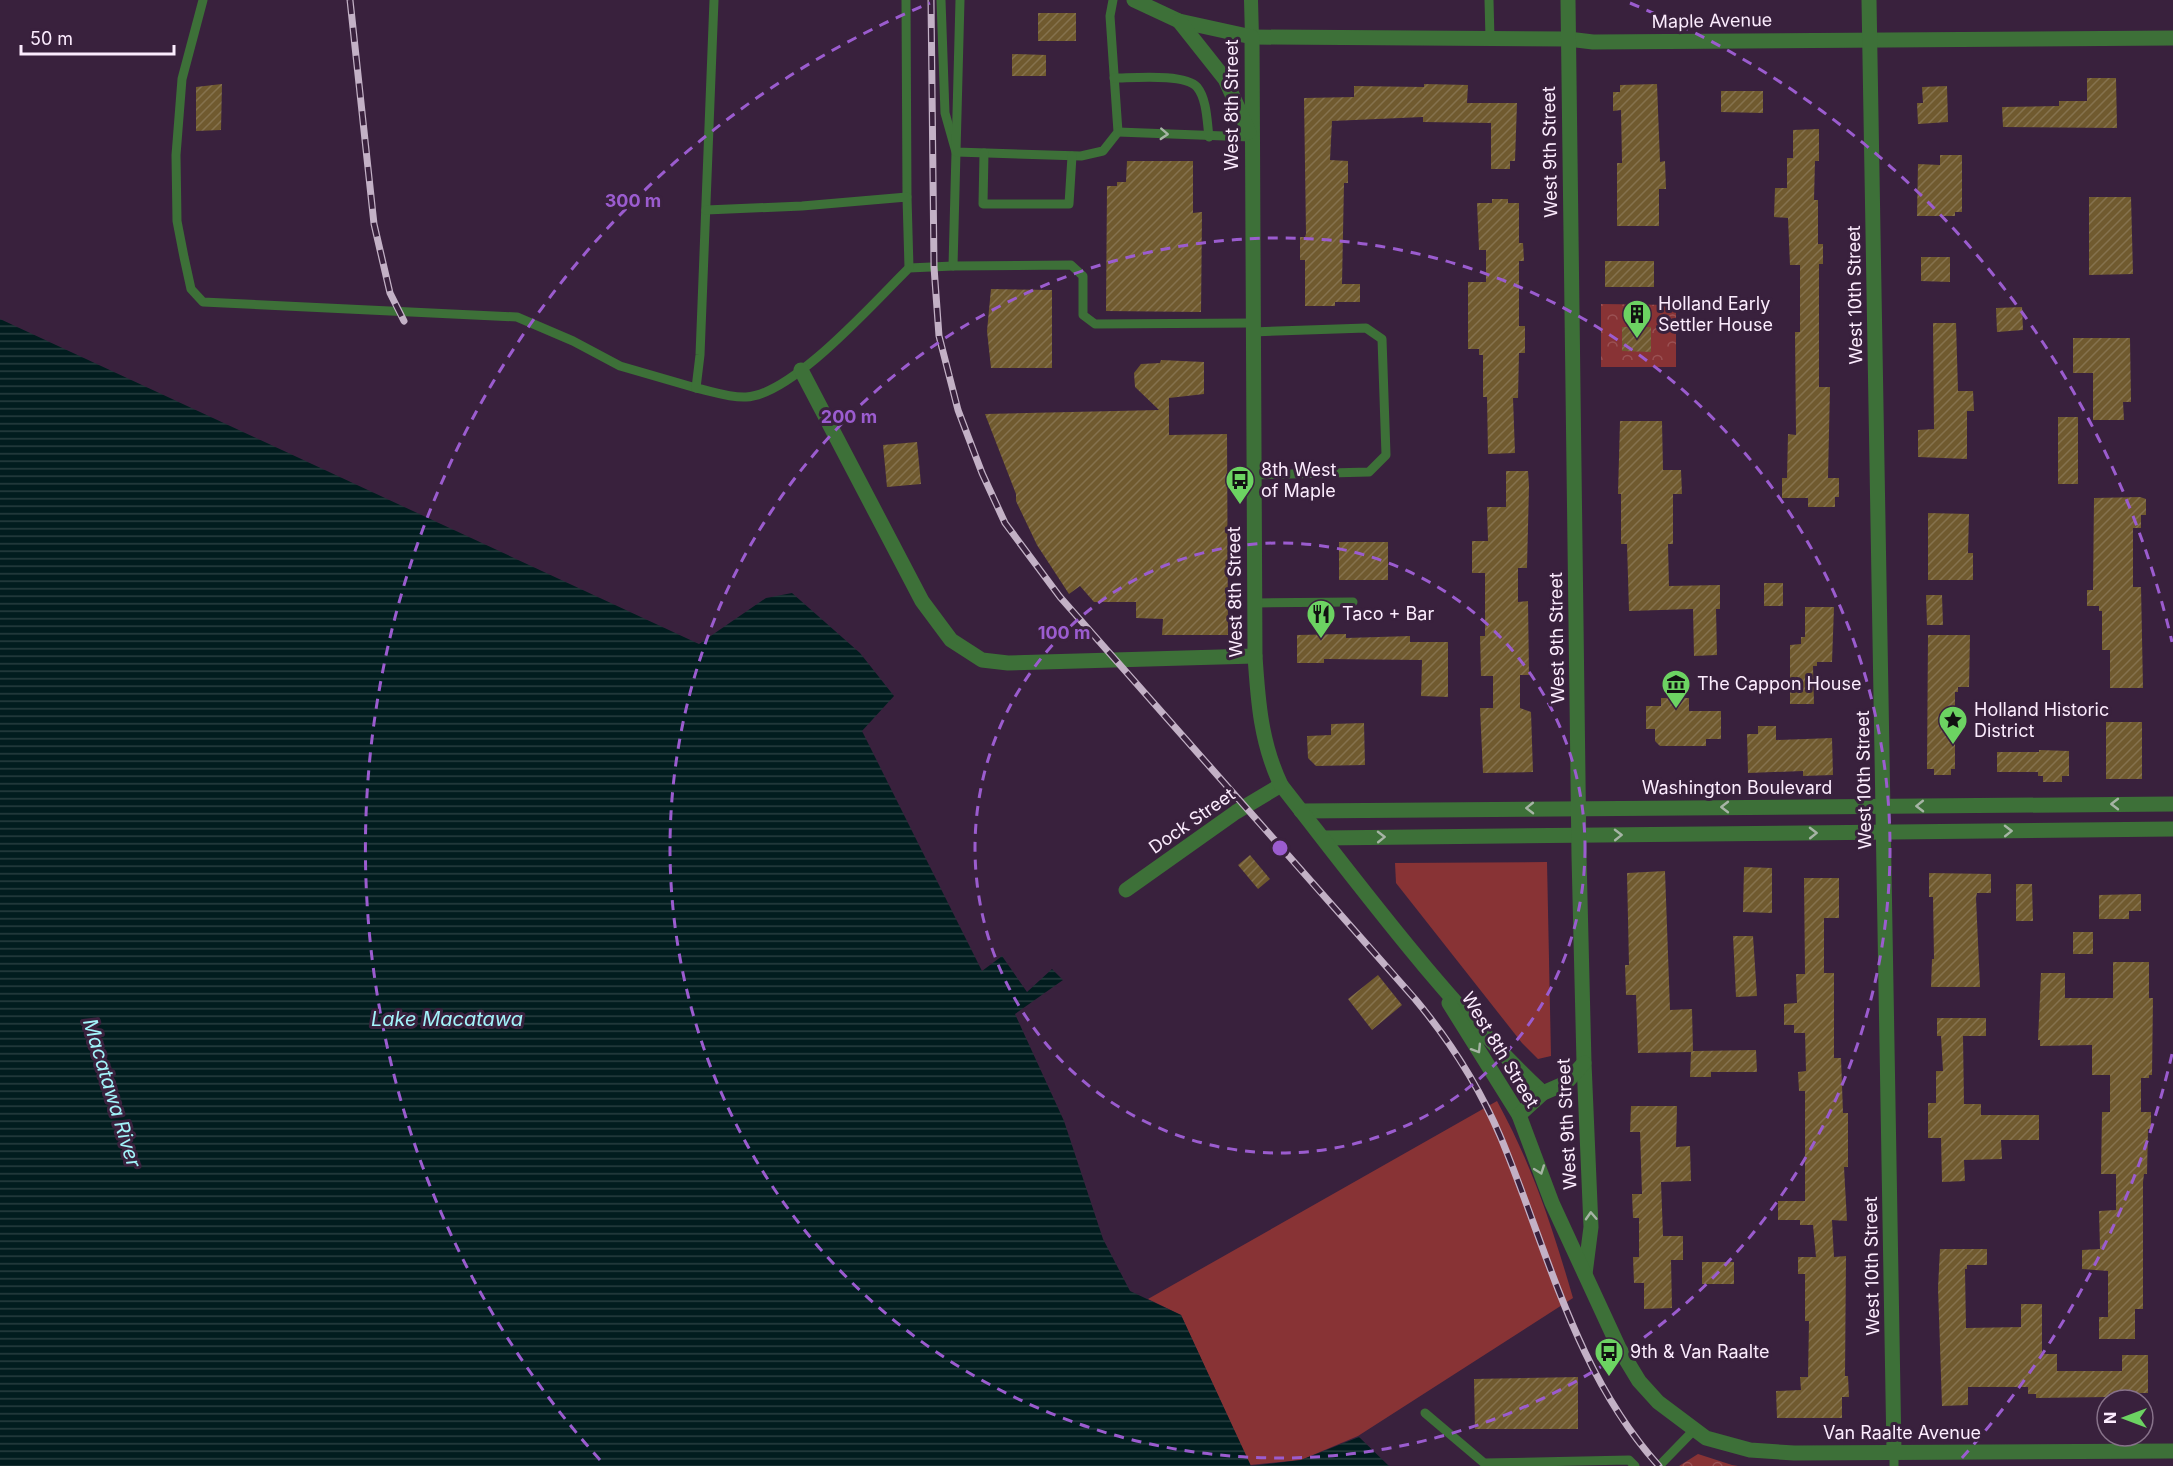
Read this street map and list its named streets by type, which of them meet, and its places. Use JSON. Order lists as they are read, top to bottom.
{
  "streets": {
    "street": [
      "Maple Avenue",
      "West 8th Street",
      "West 9th Street",
      "West 10th Street",
      "Washington Boulevard",
      "Dock Street",
      "Van Raalte Avenue"
    ]
  },
  "crossings": [
    ["Maple Avenue", "West 8th Street"],
    ["Maple Avenue", "West 9th Street"],
    ["Maple Avenue", "West 10th Street"],
    ["West 8th Street", "West 9th Street"],
    ["West 8th Street", "Washington Boulevard"],
    ["West 8th Street", "Dock Street"],
    ["West 8th Street", "Van Raalte Avenue"],
    ["West 9th Street", "Washington Boulevard"],
    ["West 10th Street", "Washington Boulevard"],
    ["West 10th Street", "Van Raalte Avenue"]
  ],
  "water": ["Lake Macatawa", "Macatawa River"],
  "places": {
    "building": ["Holland Early Settler House"],
    "bus stop": ["8th West of Maple", "9th & Van Raalte"],
    "restaurant": ["Taco + Bar"],
    "museum": ["The Cappon House"],
    "place": ["Holland Historic District"]
  },
  "scale_bar": "50 m",
  "north": "left",
  "rings": ["300 m", "200 m", "100 m"]
}
